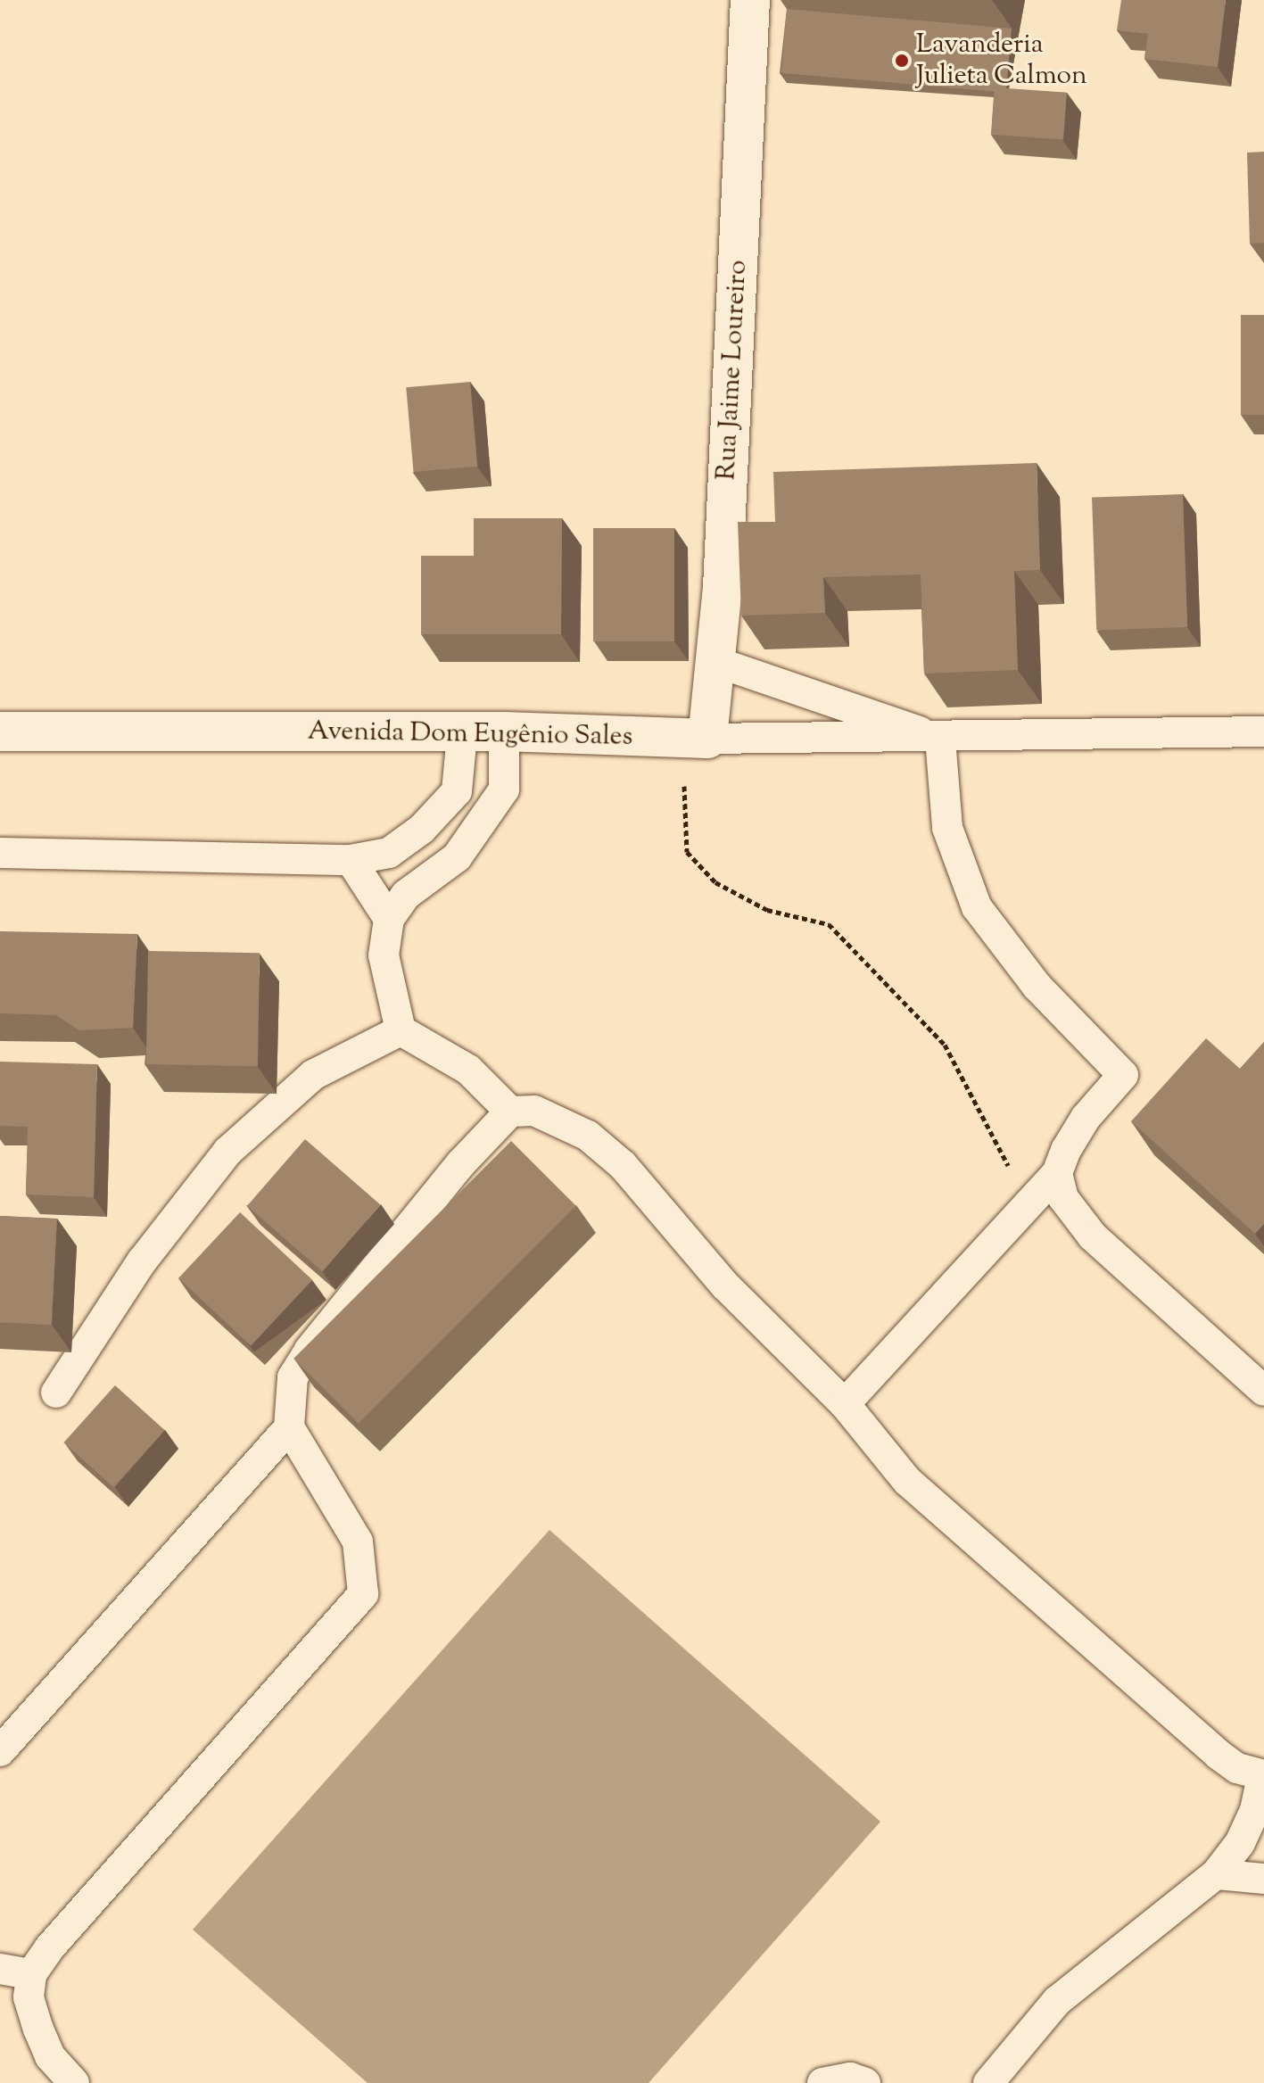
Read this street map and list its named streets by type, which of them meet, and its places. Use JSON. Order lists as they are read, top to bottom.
{
  "streets": {
    "street": ["Rua Jaime Loureiro", "Avenida Dom Eugênio Sales"]
  },
  "crossings": [
    ["Rua Jaime Loureiro", "Avenida Dom Eugênio Sales"]
  ],
  "places": ["Lavanderia Julieta Calmon"]
}
